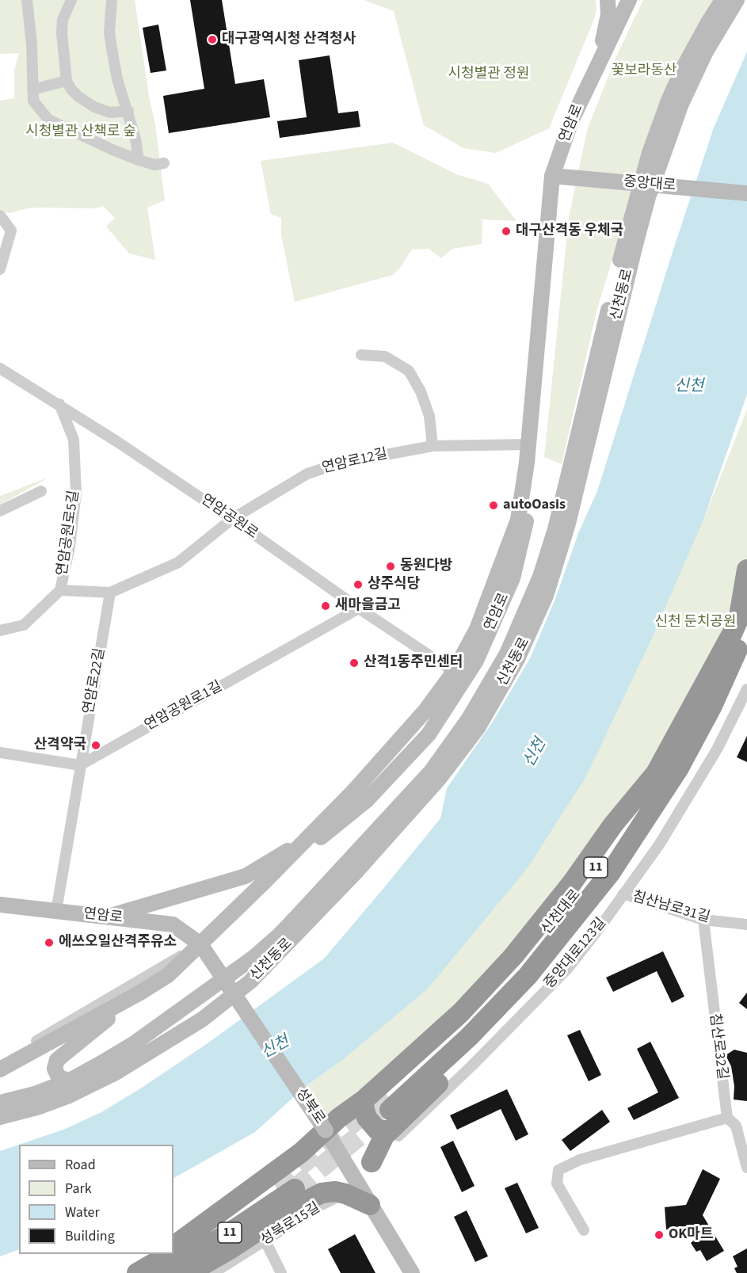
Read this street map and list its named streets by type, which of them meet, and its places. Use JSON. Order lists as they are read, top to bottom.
{
  "streets": {
    "highway": ["11", "신천대로"],
    "main road": [
      "연암로",
      "중앙대로",
      "신천동로",
      "성북로"
    ],
    "street": [
      "연암로12길",
      "연암공원로",
      "연암공원로5길",
      "연암로22길",
      "연암공원로1길",
      "침산남로31길",
      "중앙대로123길",
      "침산로32길",
      "성북로15길"
    ]
  },
  "crossings": [
    ["연암로", "중앙대로"],
    ["연암로", "연암로12길"],
    ["연암로", "연암공원로"],
    ["연암로", "연암로22길"],
    ["연암로", "성북로"],
    ["연암로12길", "연암공원로"],
    ["연암공원로", "연암공원로5길"],
    ["연암공원로", "연암공원로1길"],
    ["연암로22길", "연암공원로1길"],
    ["침산남로31길", "중앙대로123길"],
    ["침산남로31길", "침산로32길"],
    ["중앙대로123길", "성북로"],
    ["중앙대로123길", "성북로15길"],
    ["성북로", "성북로15길"]
  ],
  "water": ["신천"],
  "parks": [
    "꽃보라동산",
    "시청별관 정원",
    "시청별관 산책로 숲",
    "신천 둔치공원"
  ],
  "places": [
    "대구광역시청 산격청사",
    "대구산격동 우체국",
    "autoOasis",
    "동원다방",
    "상주식당",
    "새마을금고",
    "산격1동주민센터",
    "산격약국",
    "에쓰오일산격주유소",
    "OK마트"
  ],
  "legend": [
    "Road",
    "Park",
    "Water",
    "Building"
  ]
}
